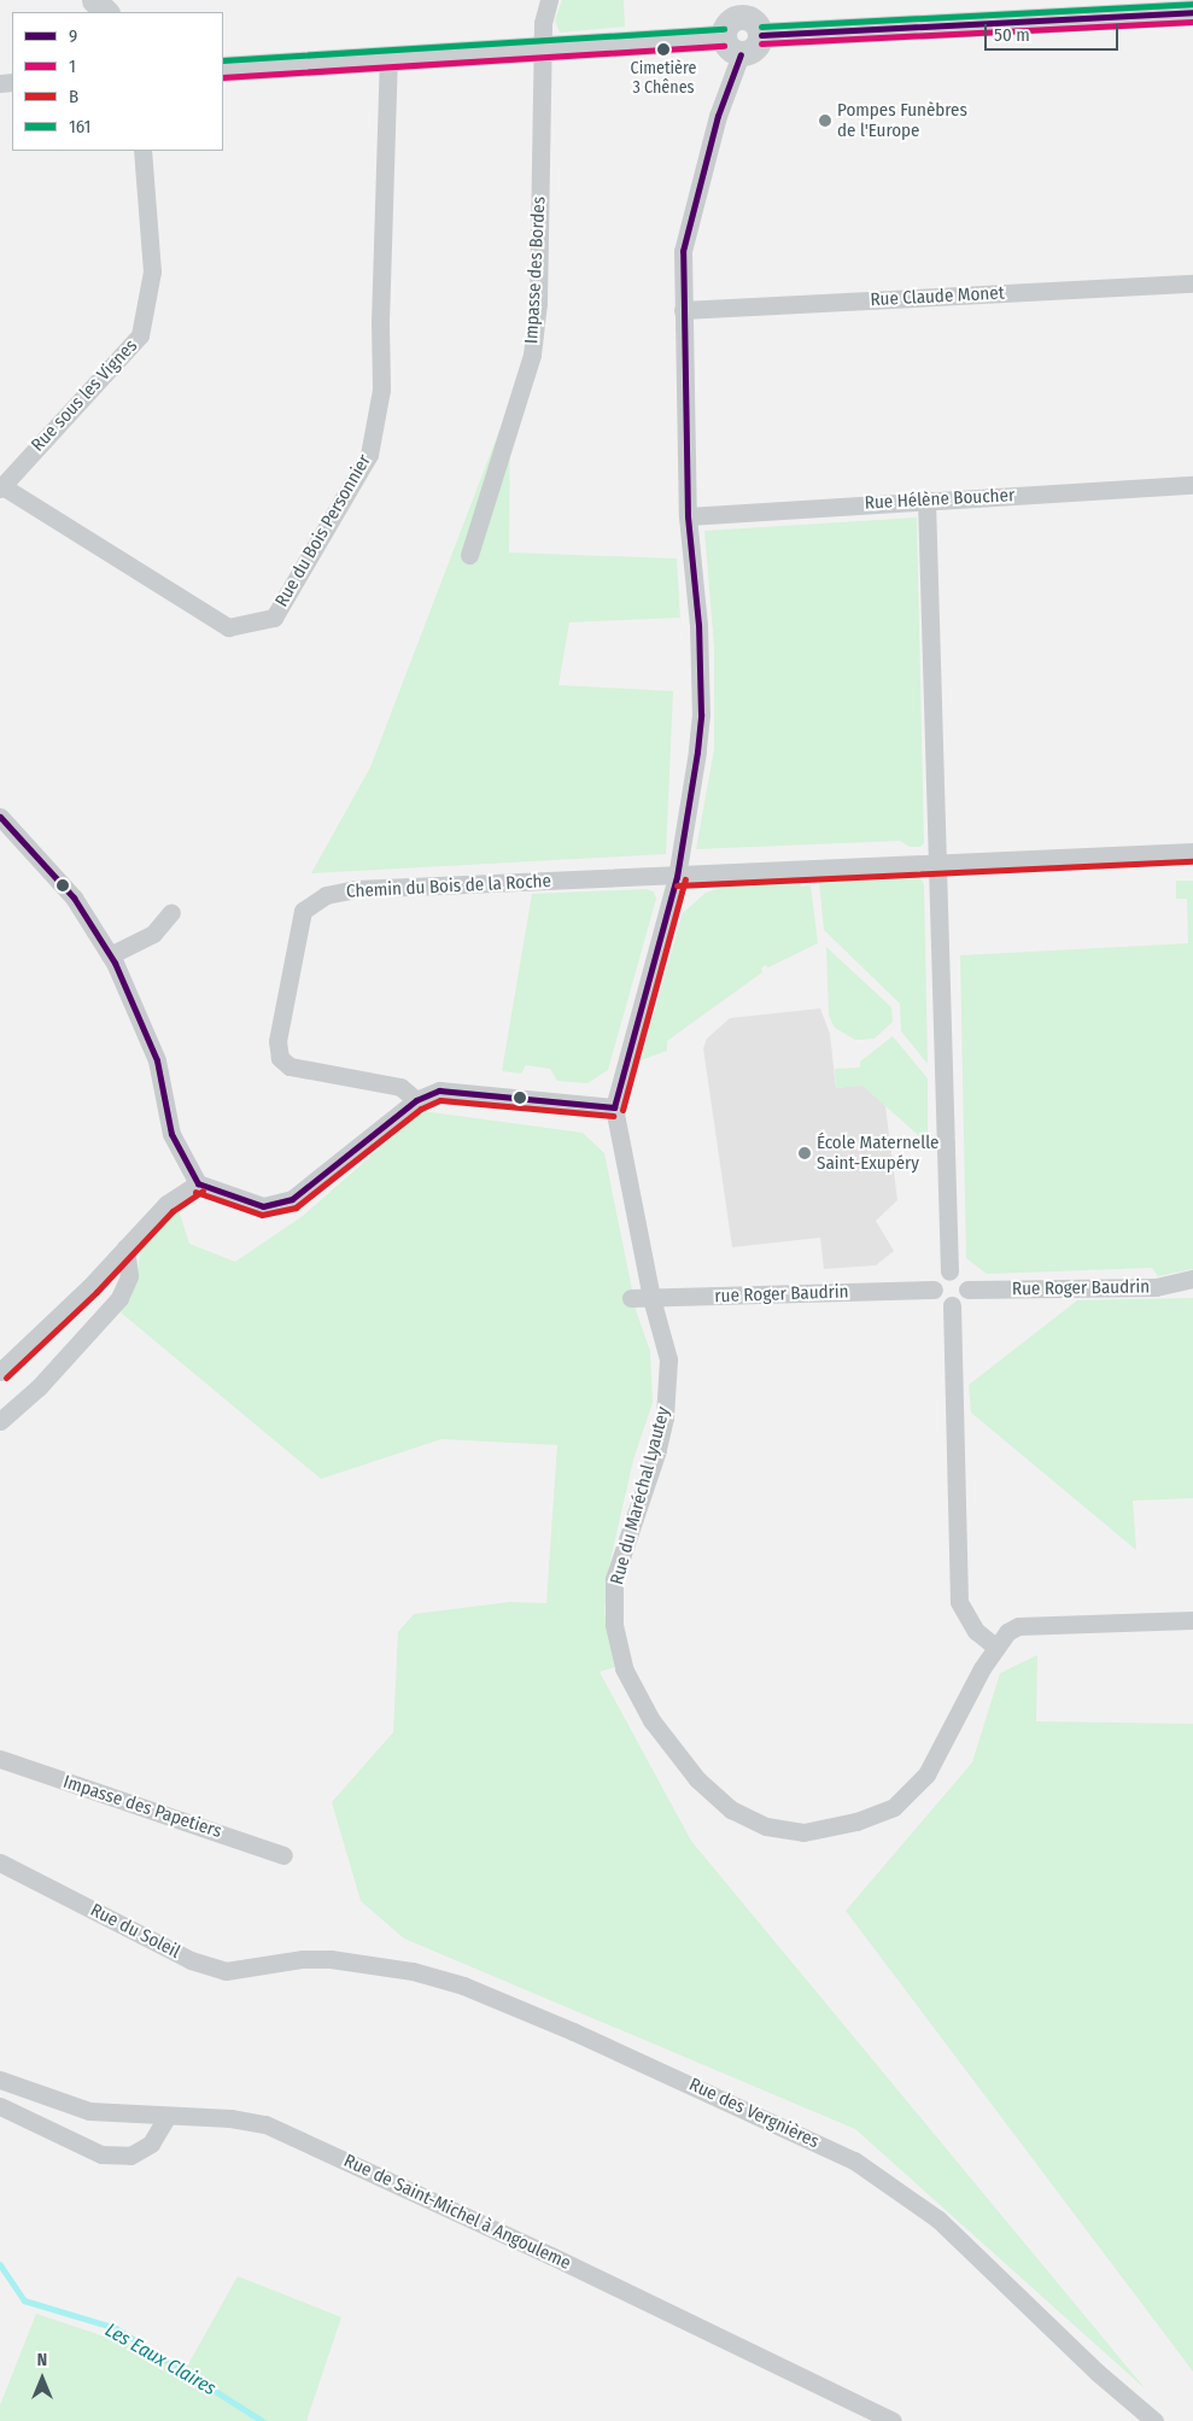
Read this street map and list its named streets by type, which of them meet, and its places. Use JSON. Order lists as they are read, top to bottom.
{
  "streets": {
    "street": [
      "Impasse des Bordes",
      "Rue Claude Monet",
      "Rue sous les Vignes",
      "Rue Hélène Boucher",
      "Rue du Bois Personnier",
      "Chemin du Bois de la Roche",
      "Rue Roger Baudrin",
      "rue Roger Baudrin",
      "Rue du Maréchal Lyautey",
      "Impasse des Papetiers",
      "Rue du Soleil",
      "Rue des Vergnières",
      "Rue de Saint-Michel à Angouleme"
    ]
  },
  "crossings": [
    ["Rue Claude Monet", "Rue du Maréchal Lyautey"],
    ["Rue sous les Vignes", "Rue du Bois Personnier"],
    ["Rue Hélène Boucher", "Rue du Maréchal Lyautey"],
    ["Chemin du Bois de la Roche", "Rue du Maréchal Lyautey"],
    ["Rue Roger Baudrin", "rue Roger Baudrin"],
    ["rue Roger Baudrin", "Rue du Maréchal Lyautey"],
    ["Rue du Soleil", "Rue des Vergnières"]
  ],
  "water": ["Les Eaux Claires"],
  "places": ["Cimetière 3 Chênes", "Pompes Funèbres de l'Europe", "École Maternelle Saint-Exupéry"],
  "lines": [
    "transit line 161",
    "transit line 9",
    "transit line 1",
    "transit line B"
  ],
  "legend": [
    "9",
    "1",
    "B",
    "161"
  ],
  "scale_bar": "50 m",
  "north": "top"
}
